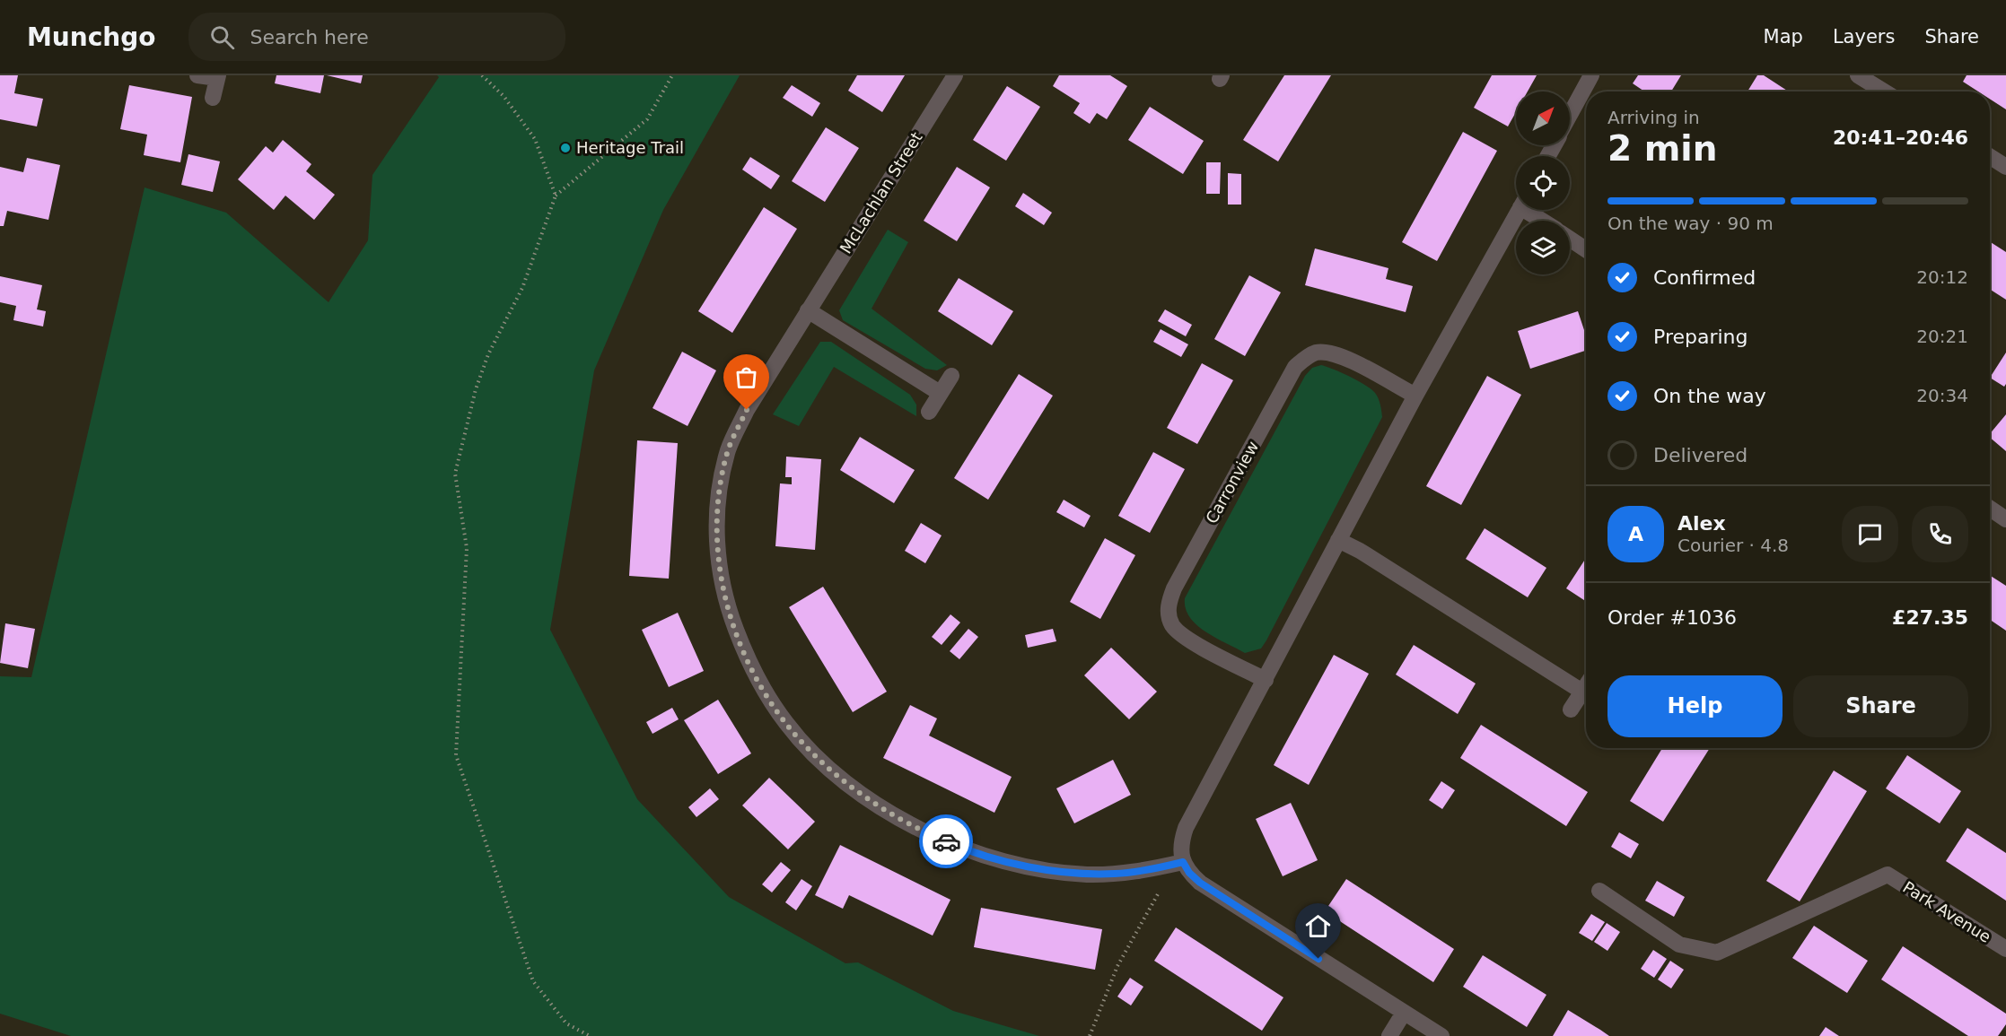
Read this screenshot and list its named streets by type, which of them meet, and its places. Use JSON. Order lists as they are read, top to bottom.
{
  "streets": {
    "street": ["McLachlan Street", "Carronview", "Park Avenue"]
  },
  "places": ["Heritage Trail"],
  "north": "top right",
  "page": {
    "header": "Munchgo",
    "search": "Search here",
    "nav": ["Map", "Layers", "Share"],
    "heading": ["2 min", "Arriving in", "20:41–20:46"],
    "panel": [
      "Alex",
      "Courier · 4.8",
      "Order #1036",
      "£27.35"
    ],
    "bar": "On the way · 90 m",
    "list": [
      ["Confirmed", "20:12"],
      ["Preparing", "20:21"],
      ["On the way", "20:34"],
      "Delivered"
    ],
    "round": "A",
    "buttons": ["Help", "Share"]
  }
}
